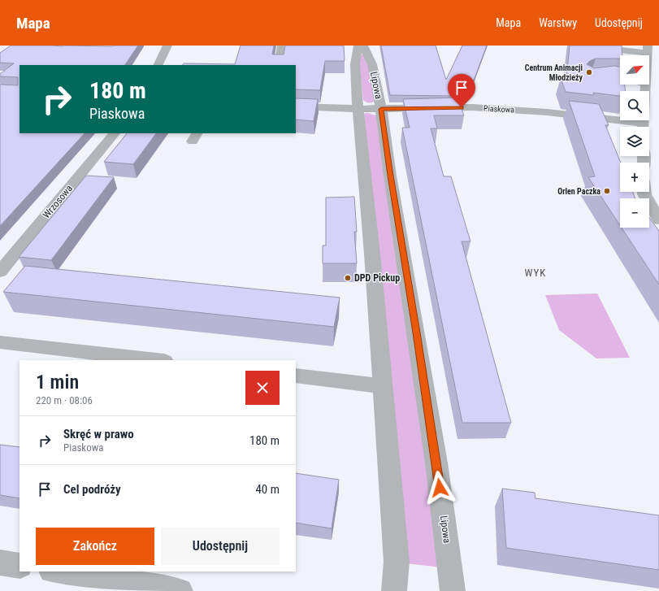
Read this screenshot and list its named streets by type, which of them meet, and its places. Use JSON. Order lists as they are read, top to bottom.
{
  "streets": {
    "street": ["Lipowa", "Piaskowa", "Wrzosowa"]
  },
  "crossings": [
    ["Lipowa", "Piaskowa"]
  ],
  "districts": ["WYK"],
  "places": ["Centrum Animacji Młodzieży", "Orlen Paczka", "DPD Pickup"],
  "north": "top right",
  "page": {
    "header": "Mapa",
    "nav": ["Mapa", "Warstwy", "Udostępnij"],
    "map_buttons": ["+", "−"],
    "turn": ["180 m", "Piaskowa"],
    "heading": ["1 min", "220 m · 08:06"],
    "list": [
      {
        "name": "Skręć w prawo",
        "note": "Piaskowa",
        "value": "180 m"
      },
      {
        "name": "Cel podróży",
        "value": "40 m"
      }
    ],
    "buttons": ["Zakończ", "Udostępnij"]
  }
}
